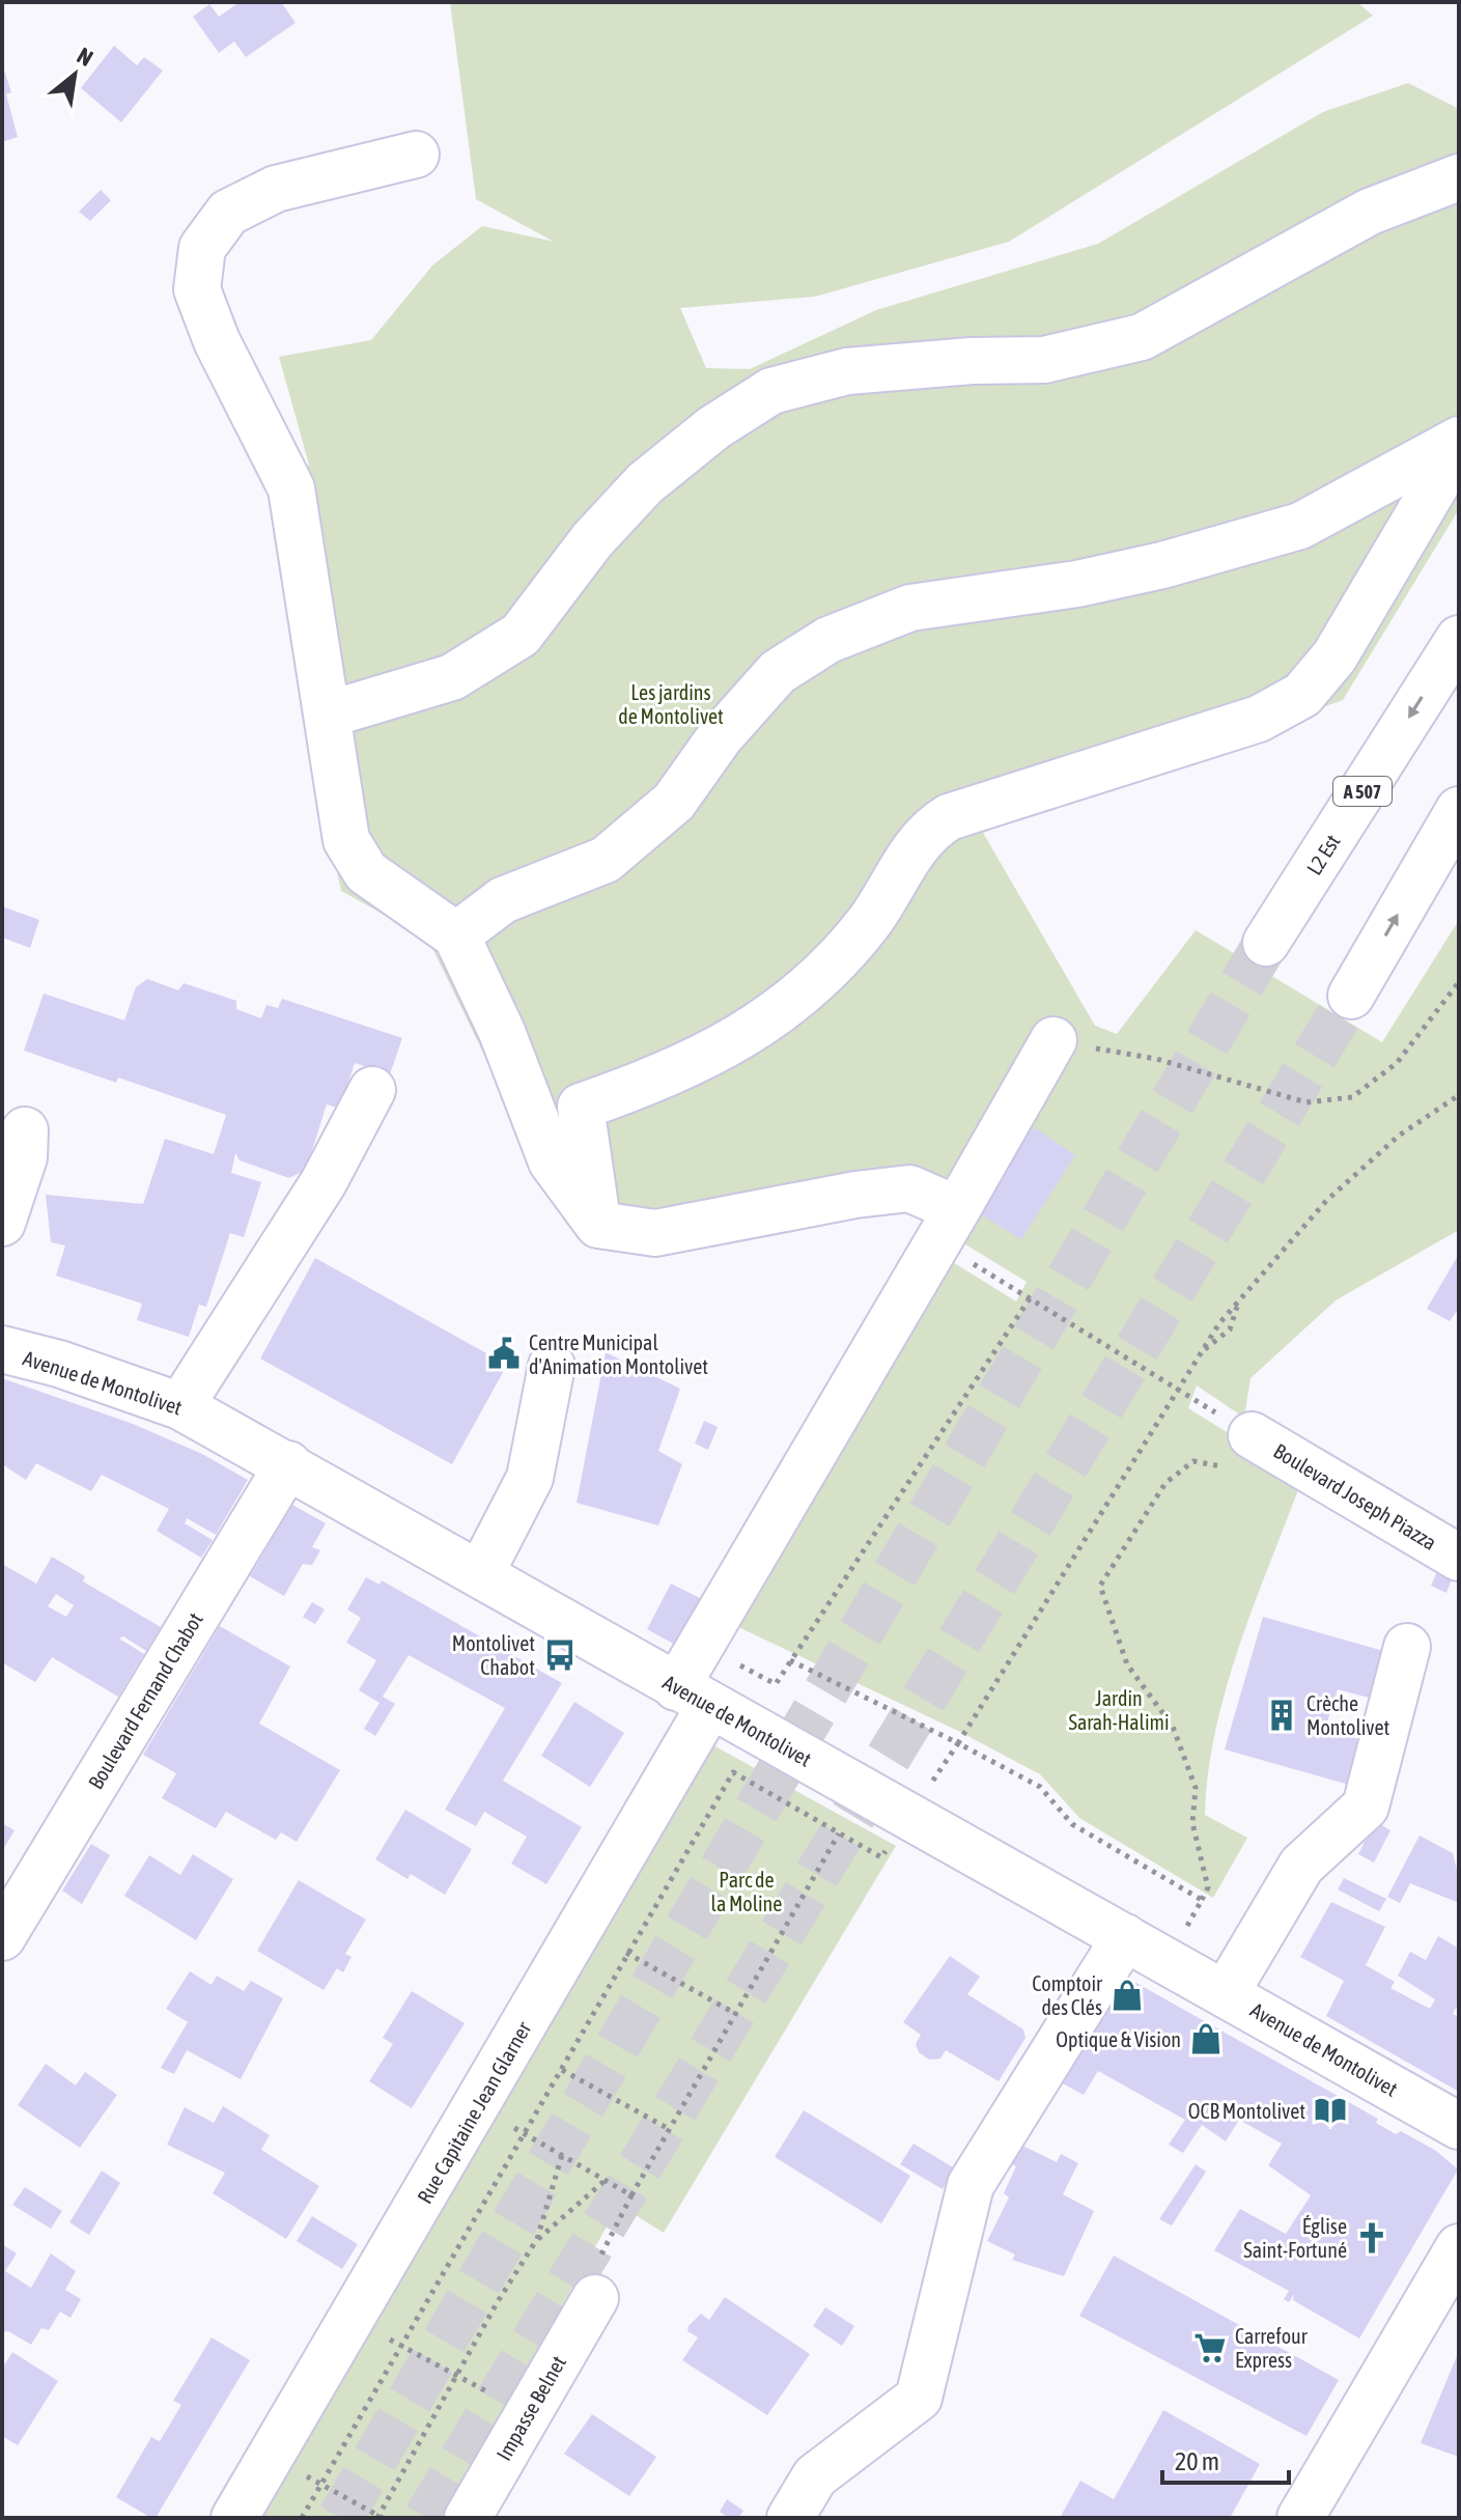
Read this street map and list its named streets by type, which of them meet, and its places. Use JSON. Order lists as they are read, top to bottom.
{
  "streets": {
    "main road": [
      "A 507",
      "L2 Est",
      "Avenue de Montolivet",
      "Boulevard Joseph Piazza",
      "Boulevard Fernand Chabot",
      "Rue Capitaine Jean Glarner",
      "Impasse Belnet"
    ]
  },
  "crossings": [
    ["Avenue de Montolivet", "Boulevard Fernand Chabot"],
    ["Avenue de Montolivet", "Rue Capitaine Jean Glarner"]
  ],
  "parks": ["Les jardins de Montolivet", "Jardin Sarah-Halimi", "Parc de la Moline"],
  "places": {
    "public building": ["Centre Municipal d'Animation Montolivet"],
    "bus stop": ["Montolivet Chabot"],
    "building": ["Crèche Montolivet"],
    "shop": ["Comptoir des Clés", "Optique & Vision"],
    "library": ["OCB Montolivet"],
    "church": ["Église Saint-Fortuné"],
    "supermarket": ["Carrefour Express"]
  },
  "scale_bar": "20 m",
  "north": "top right"
}
